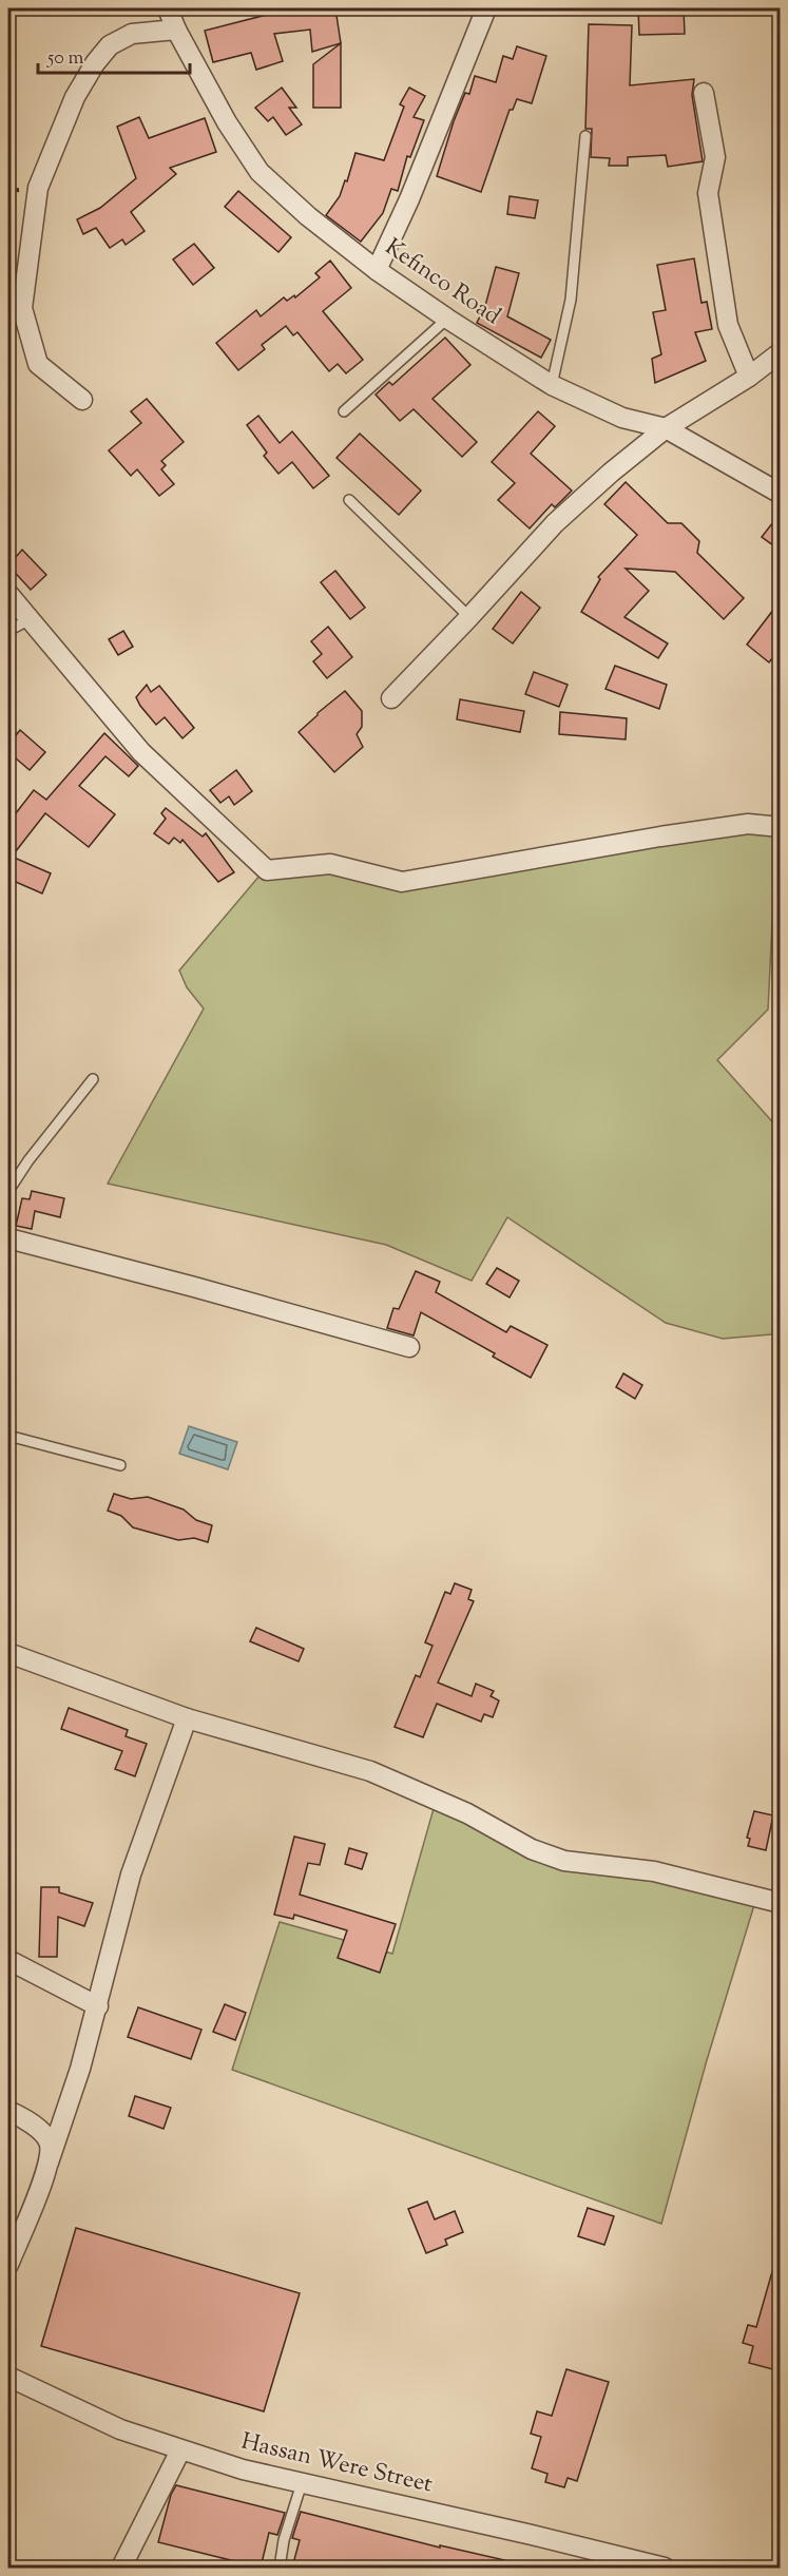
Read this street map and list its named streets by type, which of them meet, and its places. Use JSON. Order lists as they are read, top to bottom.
{
  "streets": {
    "street": ["Kefinco Road", "Hassan Were Street"]
  },
  "scale_bar": "50 m"
}
